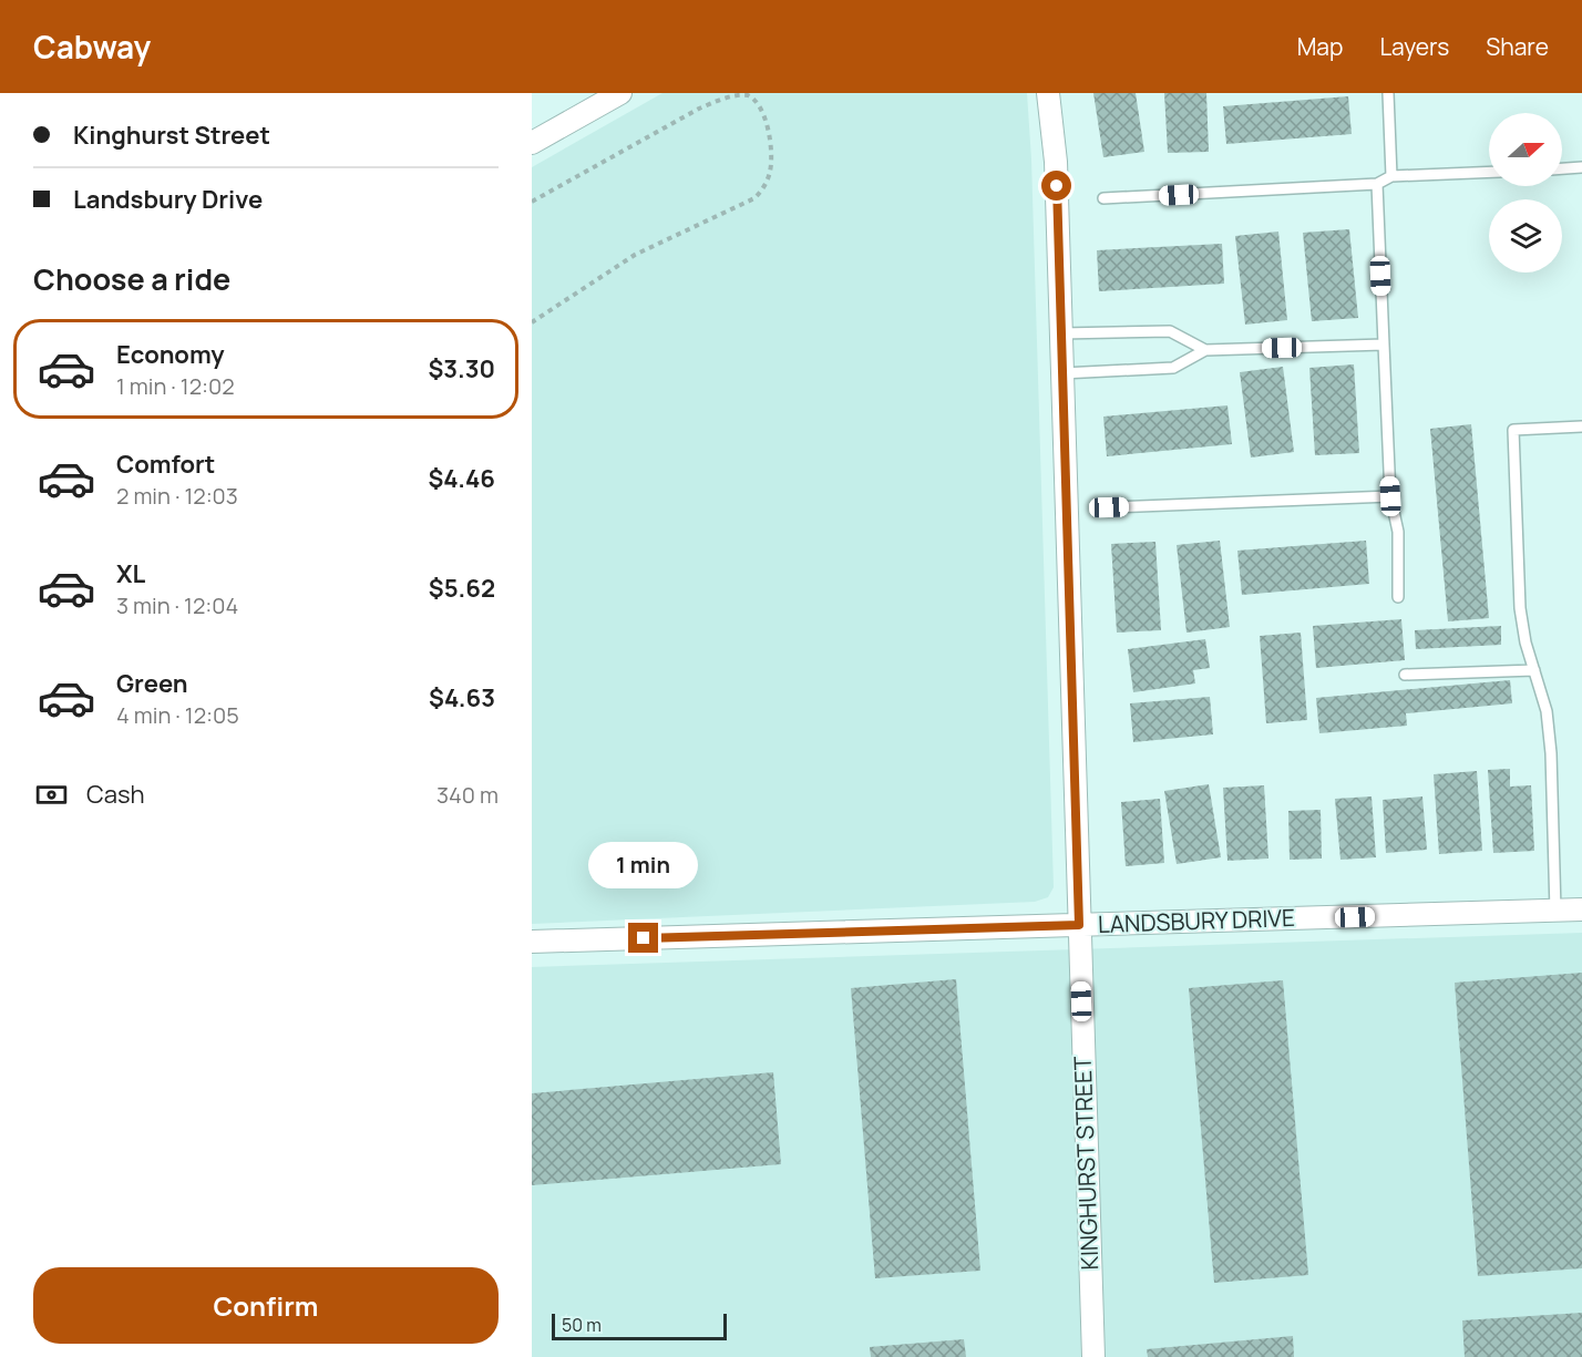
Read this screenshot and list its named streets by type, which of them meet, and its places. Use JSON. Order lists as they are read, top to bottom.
{
  "streets": {
    "street": ["LANDSBURY DRIVE", "KINGHURST STREET"]
  },
  "crossings": [
    ["LANDSBURY DRIVE", "KINGHURST STREET"]
  ],
  "scale_bar": "50 m",
  "north": "right",
  "page": {
    "header": "Cabway",
    "nav": ["Map", "Layers", "Share"],
    "banner": ["Kinghurst Street", "Landsbury Drive"],
    "heading": "Choose a ride",
    "list": [
      {
        "name": "Economy",
        "note": "1 min · 12:02",
        "value": "$3.30"
      },
      {
        "name": "Comfort",
        "note": "2 min · 12:03",
        "value": "$4.46"
      },
      {
        "name": "XL",
        "note": "3 min · 12:04",
        "value": "$5.62"
      },
      {
        "name": "Green",
        "note": "4 min · 12:05",
        "value": "$4.63"
      }
    ],
    "pay": ["Cash", "340 m"],
    "bubble": "1 min",
    "buttons": "Confirm",
    "scale": "50 m"
  }
}
